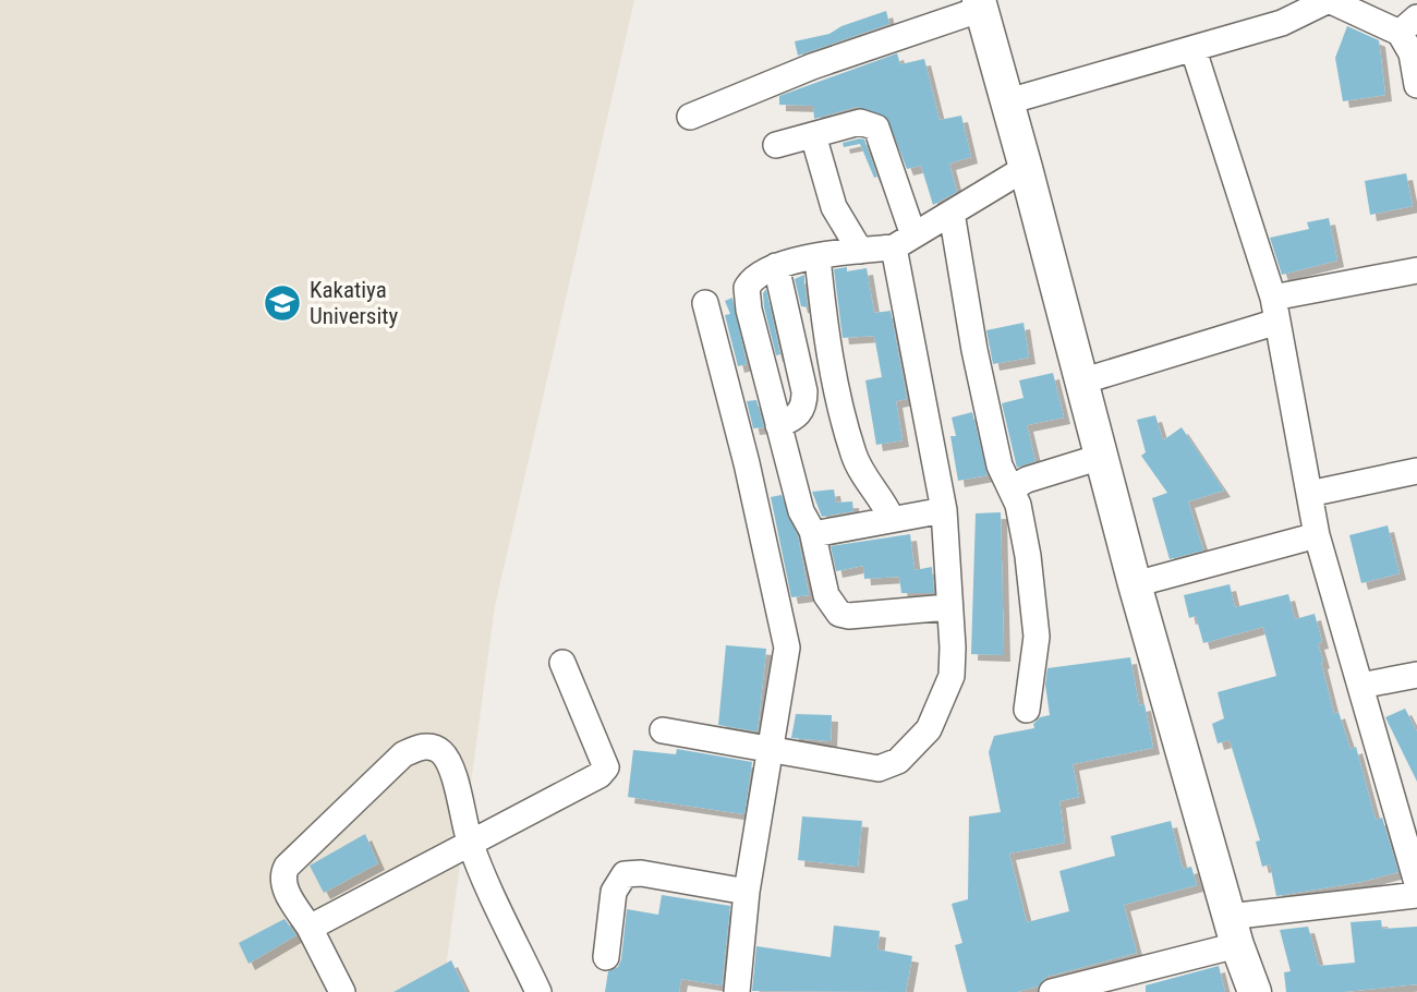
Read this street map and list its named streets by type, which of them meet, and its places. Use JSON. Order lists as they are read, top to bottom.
{
  "places": {
    "school or university": ["Kakatiya University"]
  }
}
